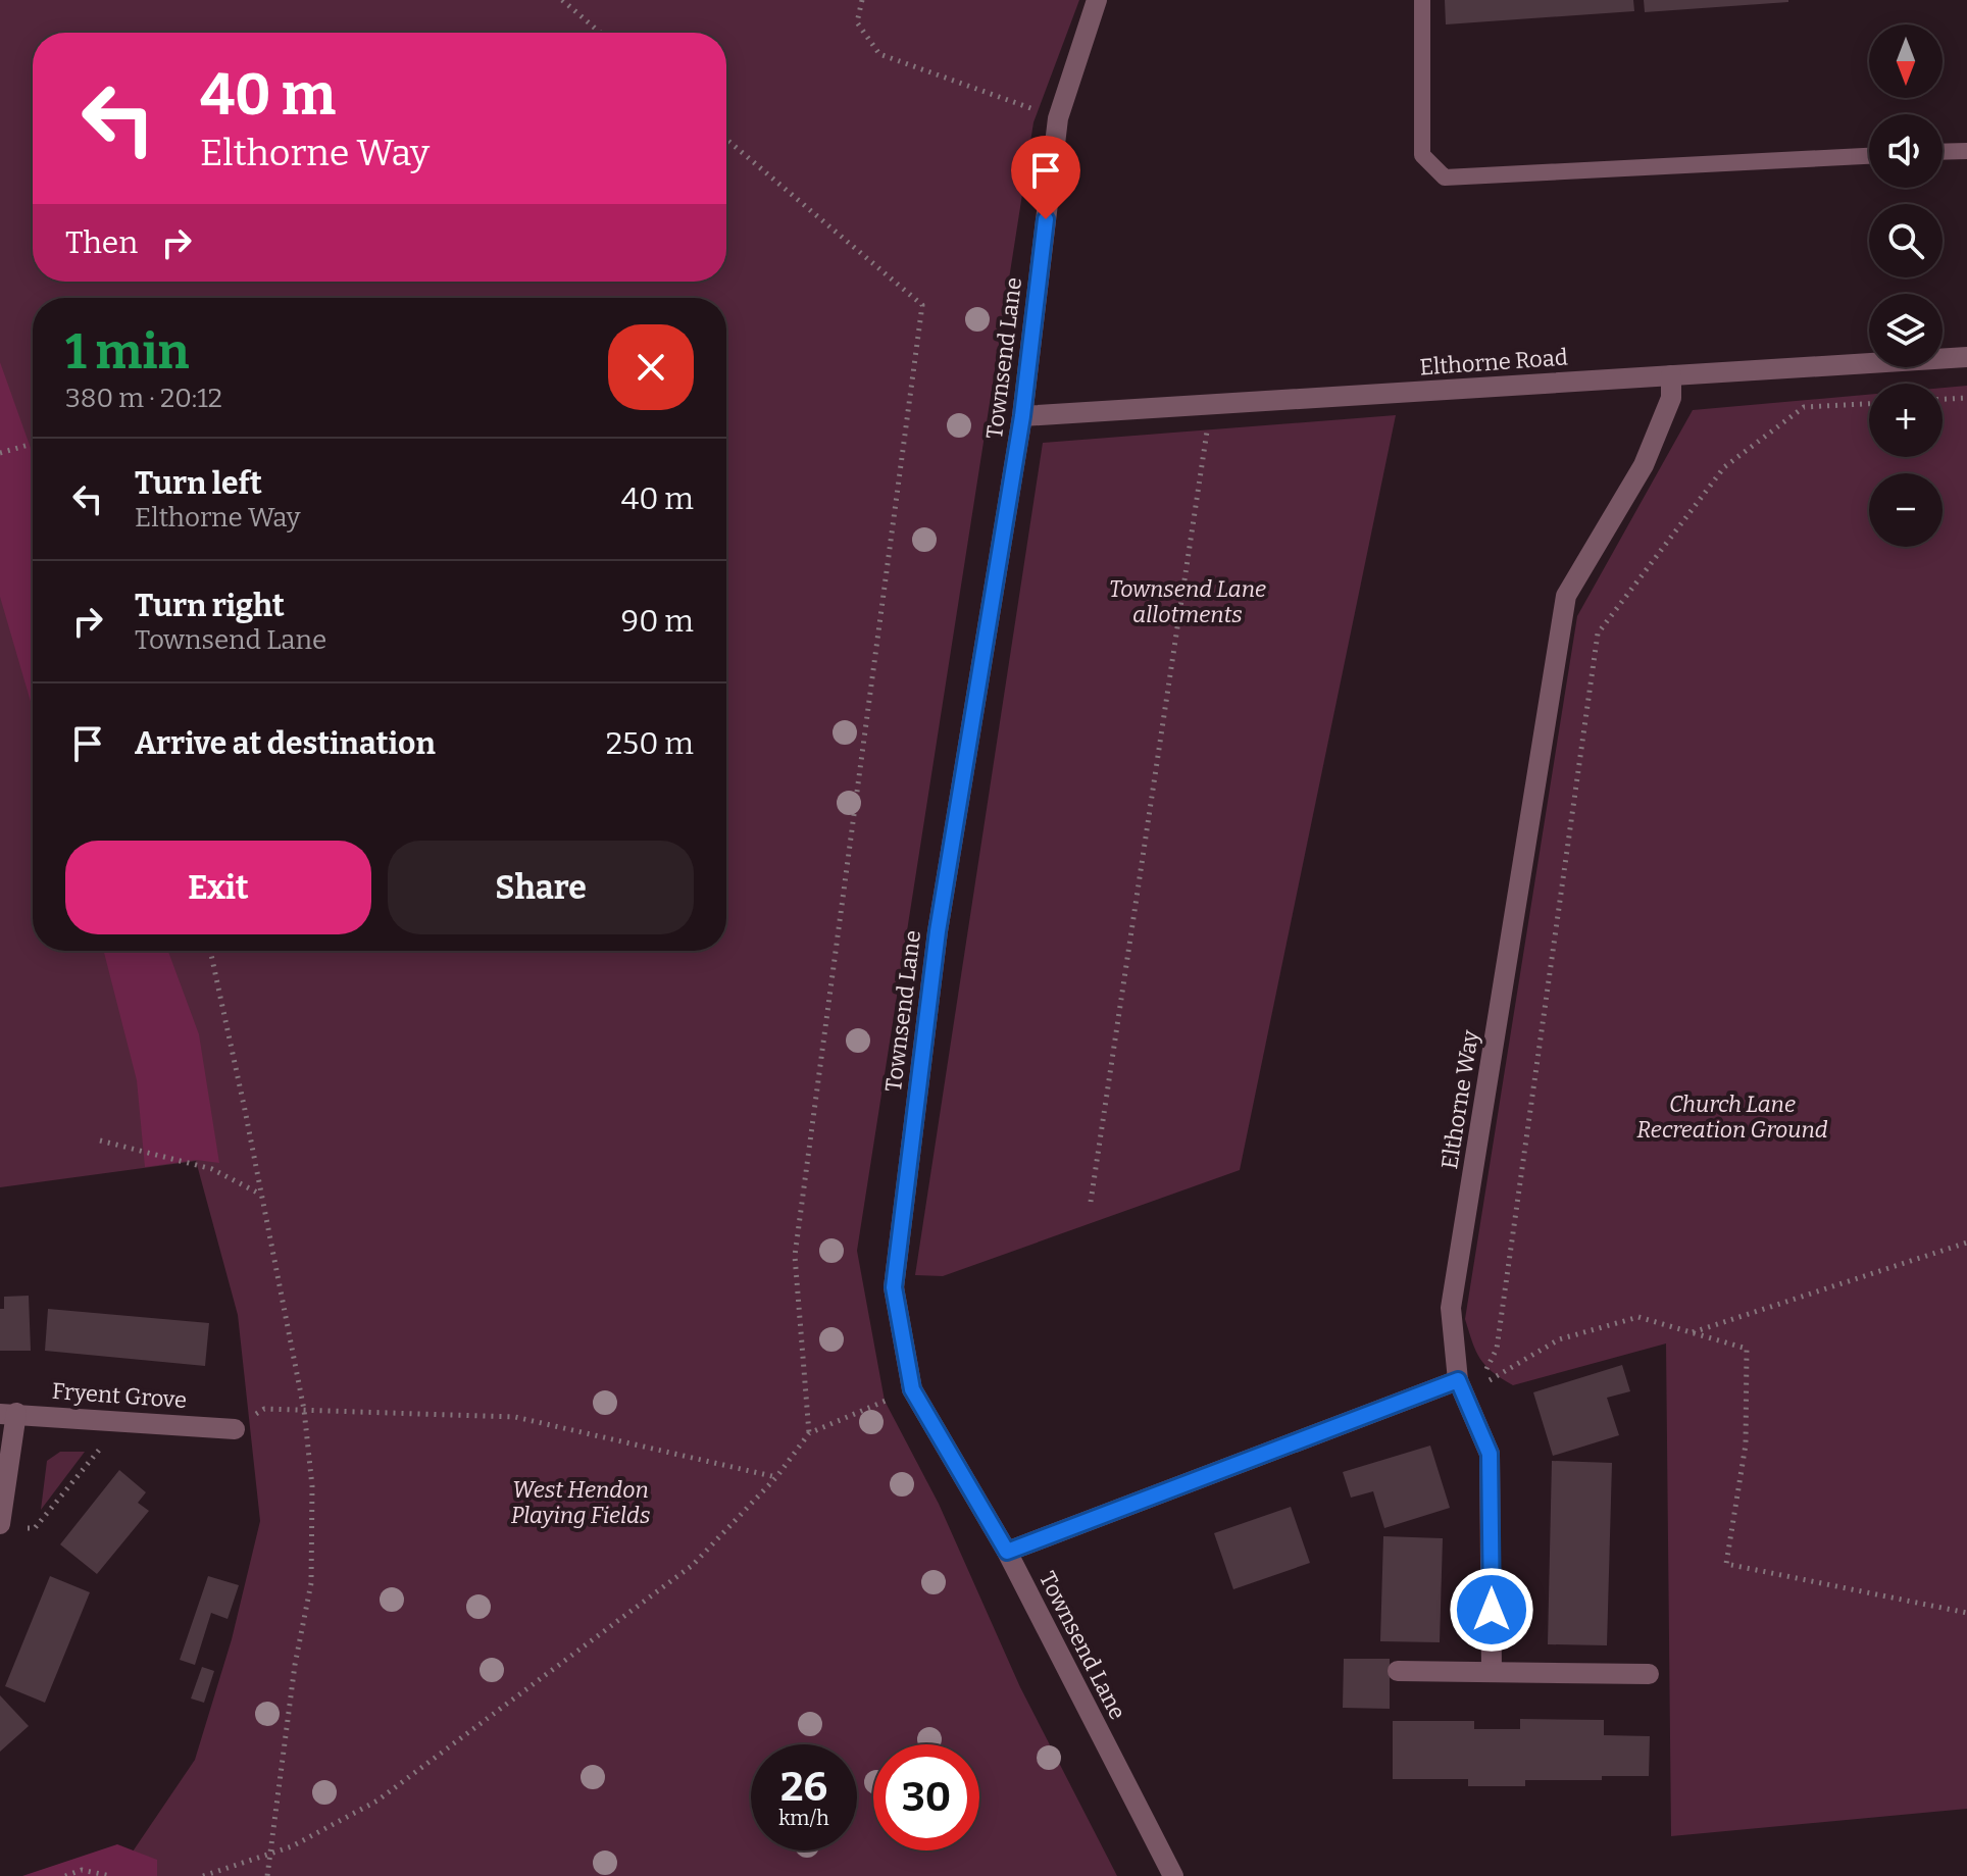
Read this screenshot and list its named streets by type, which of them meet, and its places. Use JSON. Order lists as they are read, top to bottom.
{
  "streets": {
    "street": [
      "Townsend Lane",
      "Elthorne Road",
      "Elthorne Way",
      "Fryent Grove"
    ]
  },
  "crossings": [
    ["Townsend Lane", "Elthorne Road"],
    ["Elthorne Road", "Elthorne Way"]
  ],
  "parks": ["Townsend Lane allotments", "Church Lane Recreation Ground", "West Hendon Playing Fields"],
  "north": "bottom",
  "page": {
    "map_buttons": ["+", "−"],
    "turn": ["40 m", "Elthorne Way"],
    "then": "Then",
    "heading": ["1 min", "380 m · 20:12"],
    "list": [
      {
        "name": "Turn left",
        "note": "Elthorne Way",
        "value": "40 m"
      },
      {
        "name": "Turn right",
        "note": "Townsend Lane",
        "value": "90 m"
      },
      {
        "name": "Arrive at destination",
        "value": "250 m"
      }
    ],
    "buttons": ["Exit", "Share"],
    "speed": "26 km/h",
    "limit": "30"
  }
}
